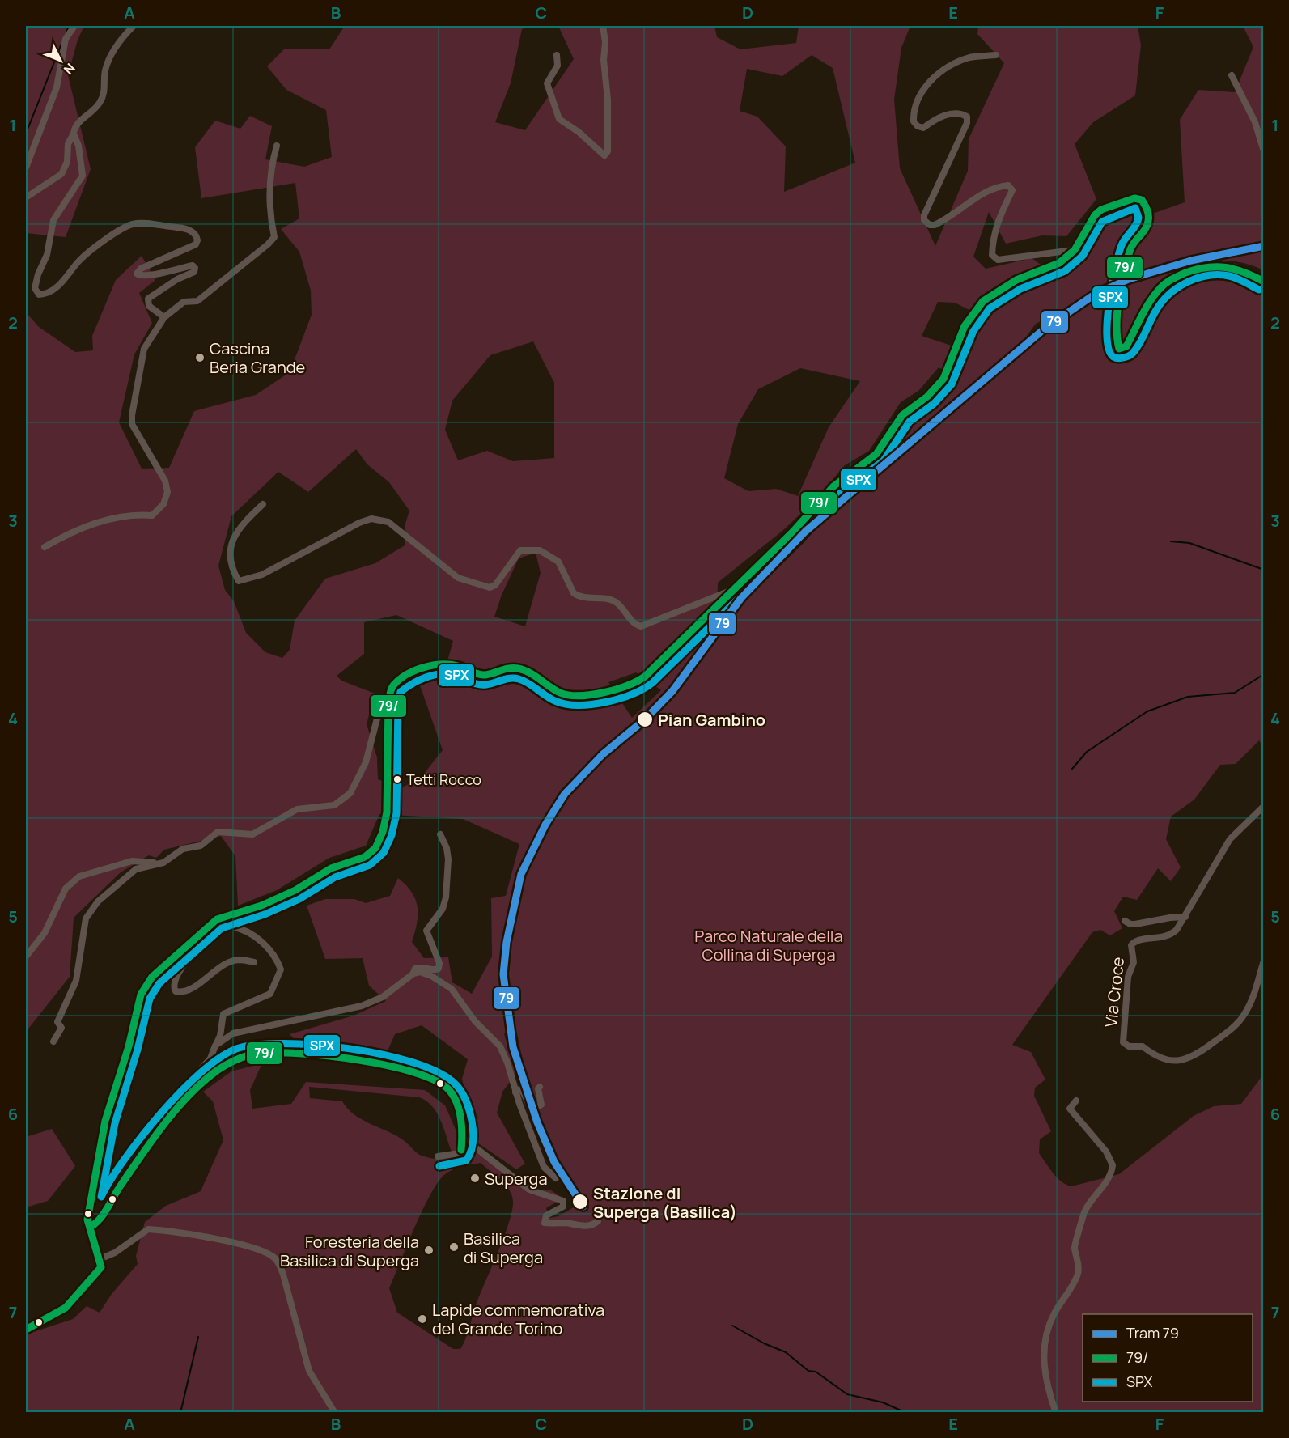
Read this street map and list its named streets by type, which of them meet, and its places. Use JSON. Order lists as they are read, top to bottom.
{
  "streets": {
    "street": ["Via Croce"]
  },
  "parks": ["Parco Naturale della Collina di Superga"],
  "places": [
    "Cascina Beria Grande",
    "Pian Gambino",
    "Tetti Rocco",
    "Superga",
    "Stazione di Superga (Basilica)",
    "Basilica di Superga",
    "Foresteria della Basilica di Superga",
    "Lapide commemorativa del Grande Torino"
  ],
  "lines": ["transit line 79/", "transit line SPX", "tram line 79"],
  "legend": ["Tram 79", "79/", "SPX"],
  "north": "bottom right",
  "grid": {
    "columns": [
      "A",
      "B",
      "C",
      "D",
      "E",
      "F"
    ],
    "rows": [
      "1",
      "2",
      "3",
      "4",
      "5",
      "6",
      "7"
    ]
  }
}
